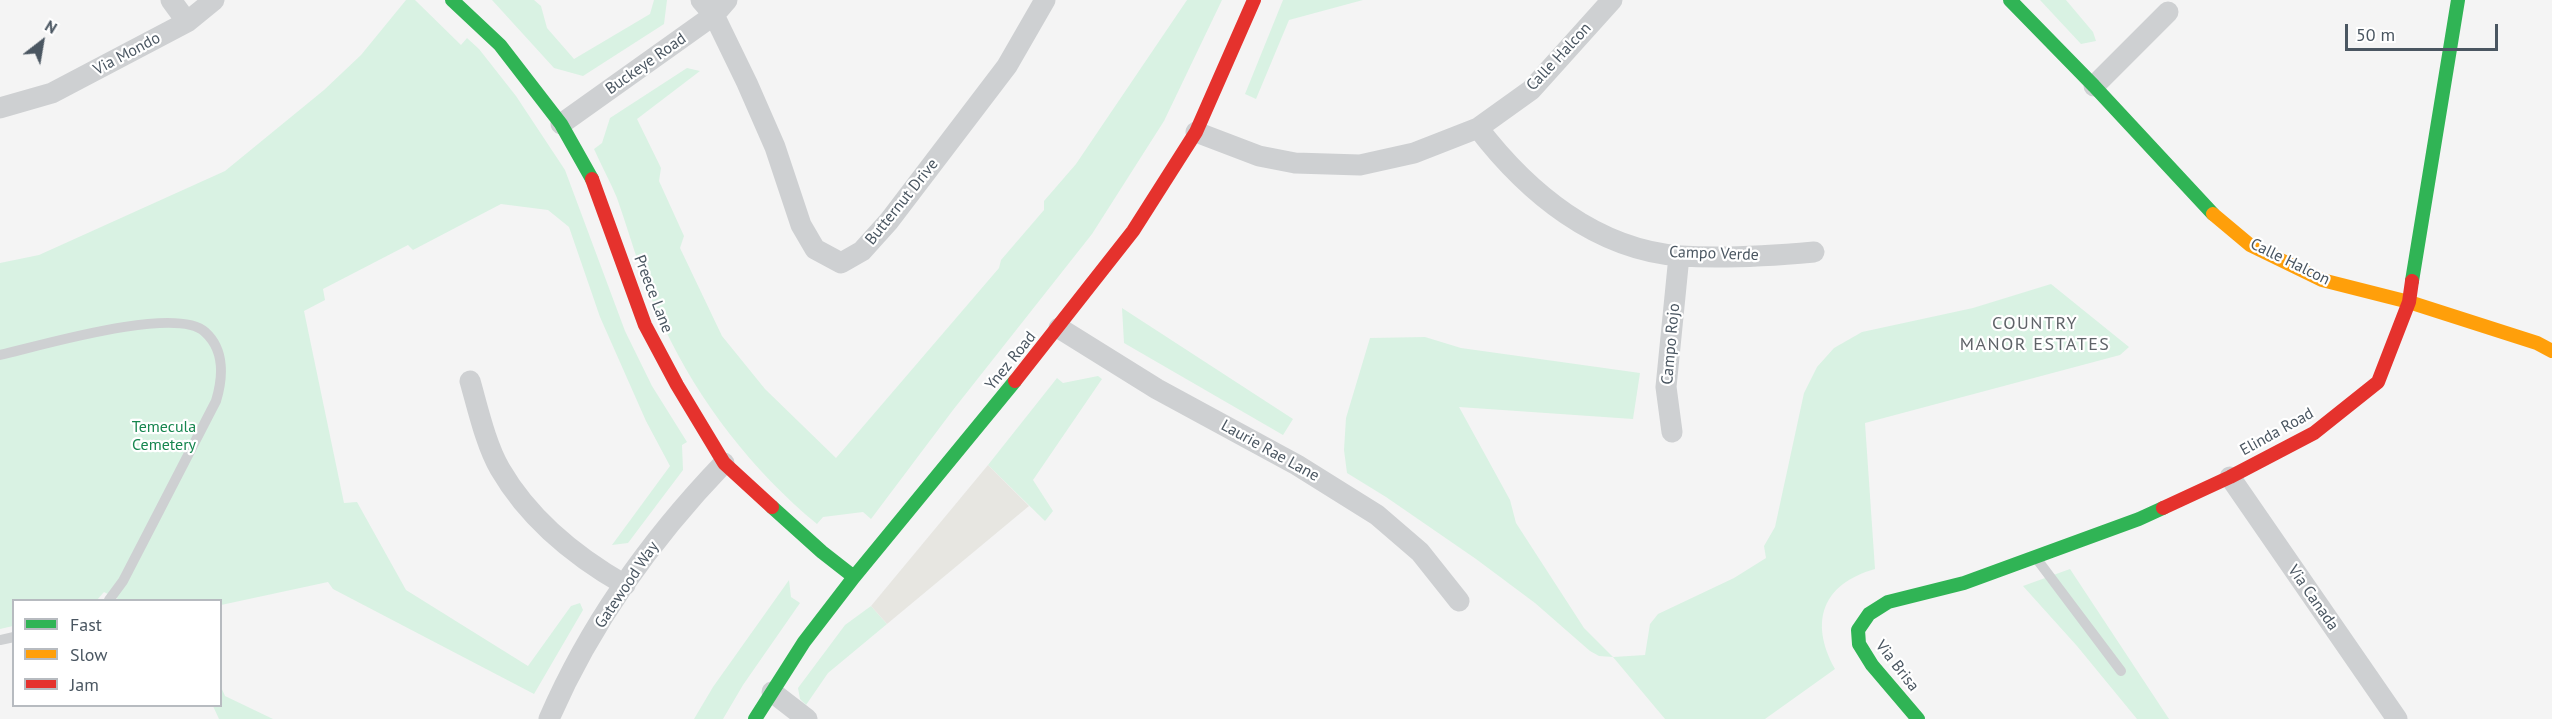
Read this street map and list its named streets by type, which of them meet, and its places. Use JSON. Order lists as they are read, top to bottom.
{
  "streets": {
    "street": [
      "Via Mondo",
      "Calle Halcon",
      "Buckeye Road",
      "Butternut Drive",
      "Campo Verde",
      "Preece Lane",
      "Campo Rojo",
      "Ynez Road",
      "Elinda Road",
      "Laurie Rae Lane",
      "Gatewood Way",
      "Via Canada",
      "Via Brisa"
    ]
  },
  "crossings": [
    ["Calle Halcon", "Campo Verde"],
    ["Calle Halcon", "Ynez Road"],
    ["Calle Halcon", "Elinda Road"],
    ["Buckeye Road", "Butternut Drive"],
    ["Buckeye Road", "Preece Lane"],
    ["Campo Verde", "Campo Rojo"],
    ["Preece Lane", "Ynez Road"],
    ["Preece Lane", "Gatewood Way"],
    ["Ynez Road", "Laurie Rae Lane"],
    ["Elinda Road", "Via Canada"],
    ["Elinda Road", "Via Brisa"]
  ],
  "districts": ["COUNTRY MANOR ESTATES"],
  "parks": ["Temecula Cemetery"],
  "legend": ["Fast", "Slow", "Jam"],
  "scale_bar": "50 m",
  "north": "top right"
}
